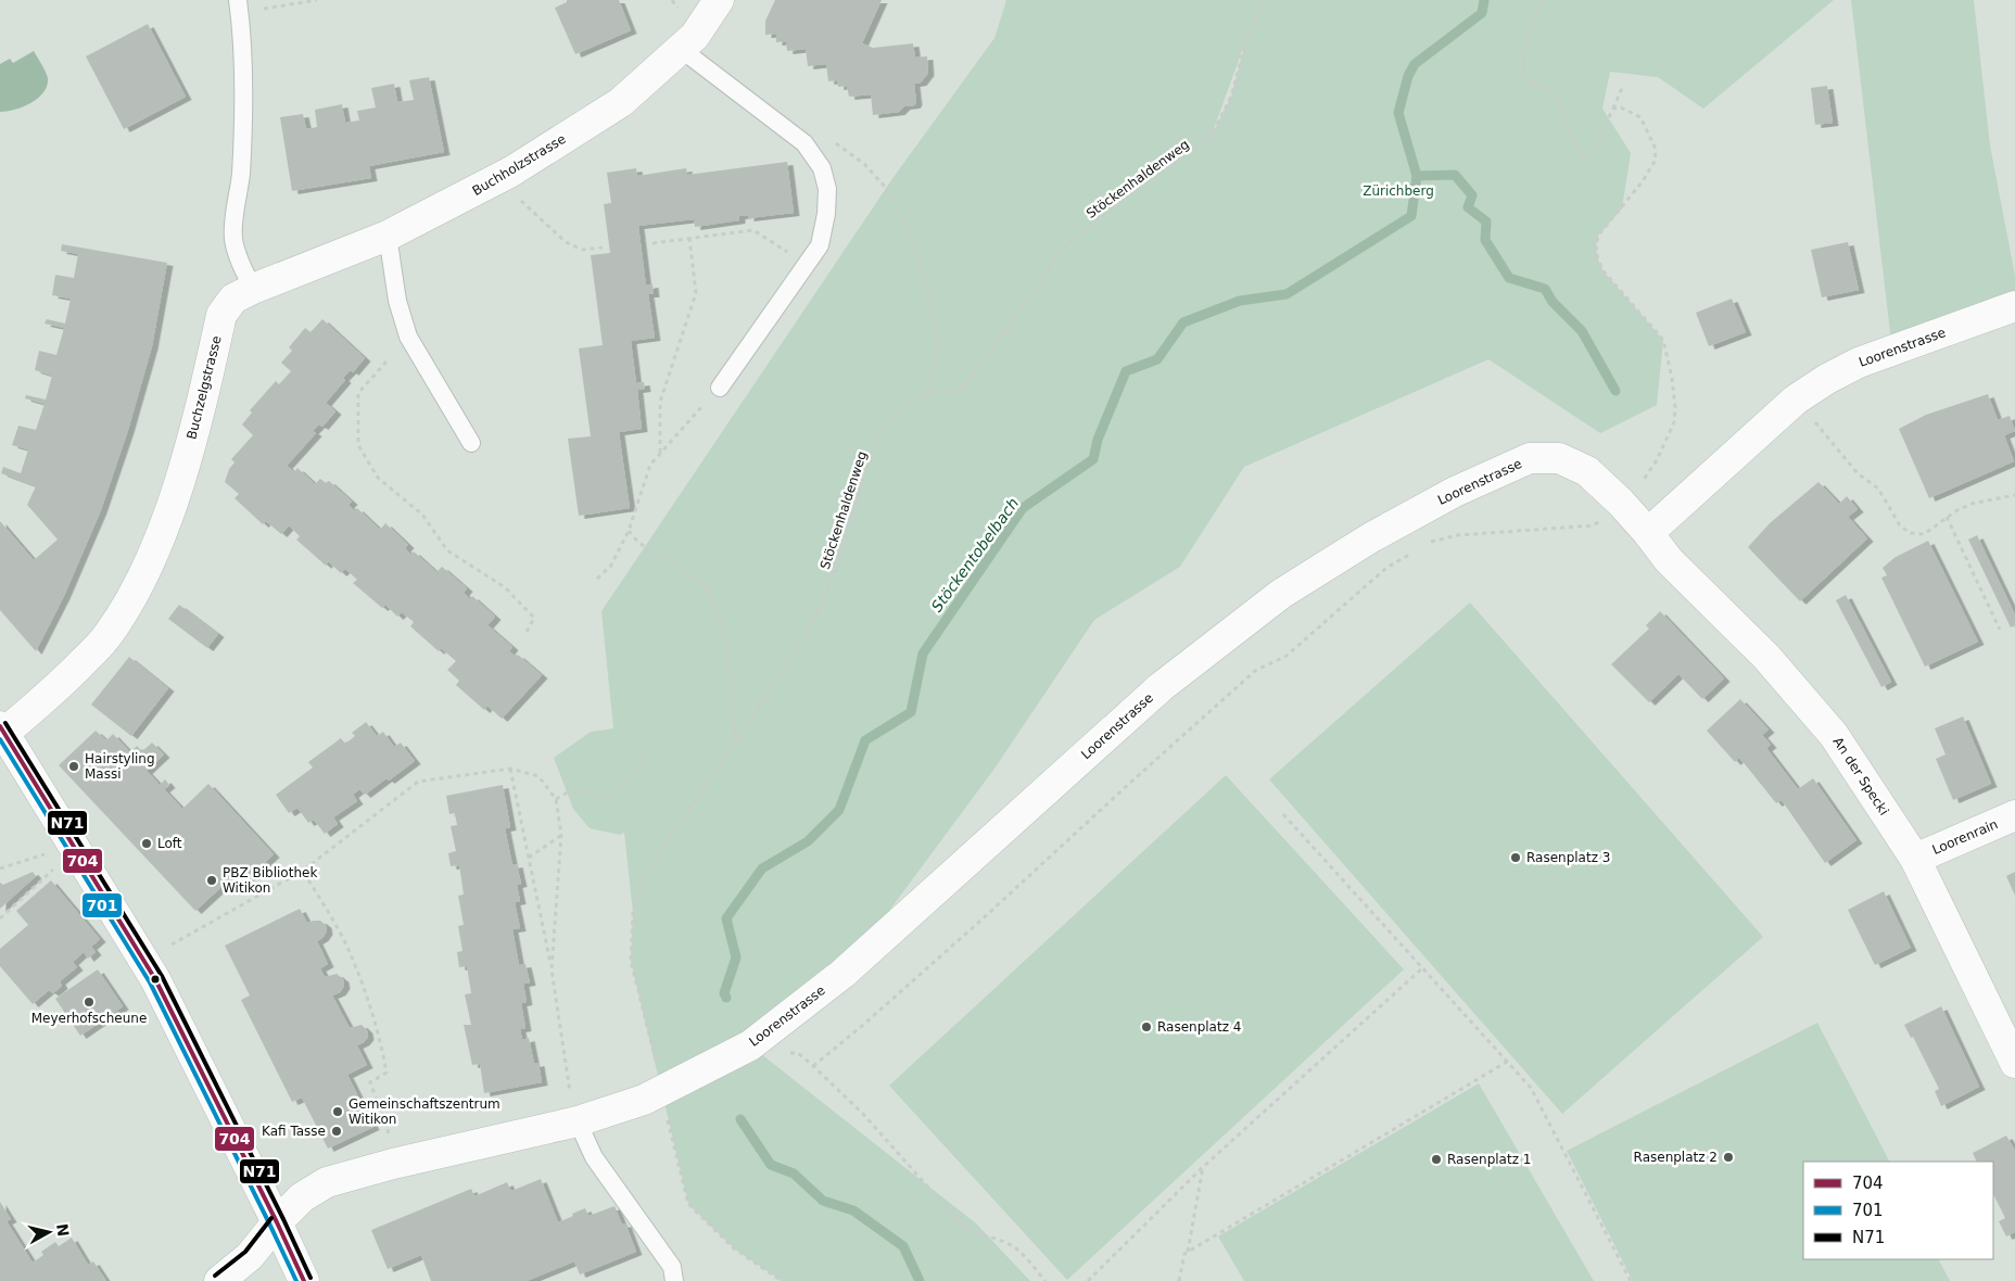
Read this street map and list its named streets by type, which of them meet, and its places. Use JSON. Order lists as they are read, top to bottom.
{
  "streets": {
    "street": [
      "Buchholzstrasse",
      "Loorenstrasse",
      "Buchzelgstrasse",
      "An der Specki",
      "Loorenrain"
    ],
    "path": ["Stöckenhaldenweg"]
  },
  "crossings": [
    ["Buchholzstrasse", "Buchzelgstrasse"],
    ["Loorenstrasse", "An der Specki"],
    ["An der Specki", "Loorenrain"]
  ],
  "water": ["Stöckentobelbach"],
  "parks": ["Zürichberg"],
  "places": [
    "Hairstyling Massi",
    "Loft",
    "Rasenplatz 3",
    "PBZ Bibliothek Witikon",
    "Meyerhofscheune",
    "Rasenplatz 4",
    "Gemeinschaftszentrum Witikon",
    "Kafi Tasse",
    "Rasenplatz 2",
    "Rasenplatz 1"
  ],
  "lines": ["transit line N71", "transit line 704", "transit line 701"],
  "legend": ["704", "701", "N71"],
  "north": "right"
}
